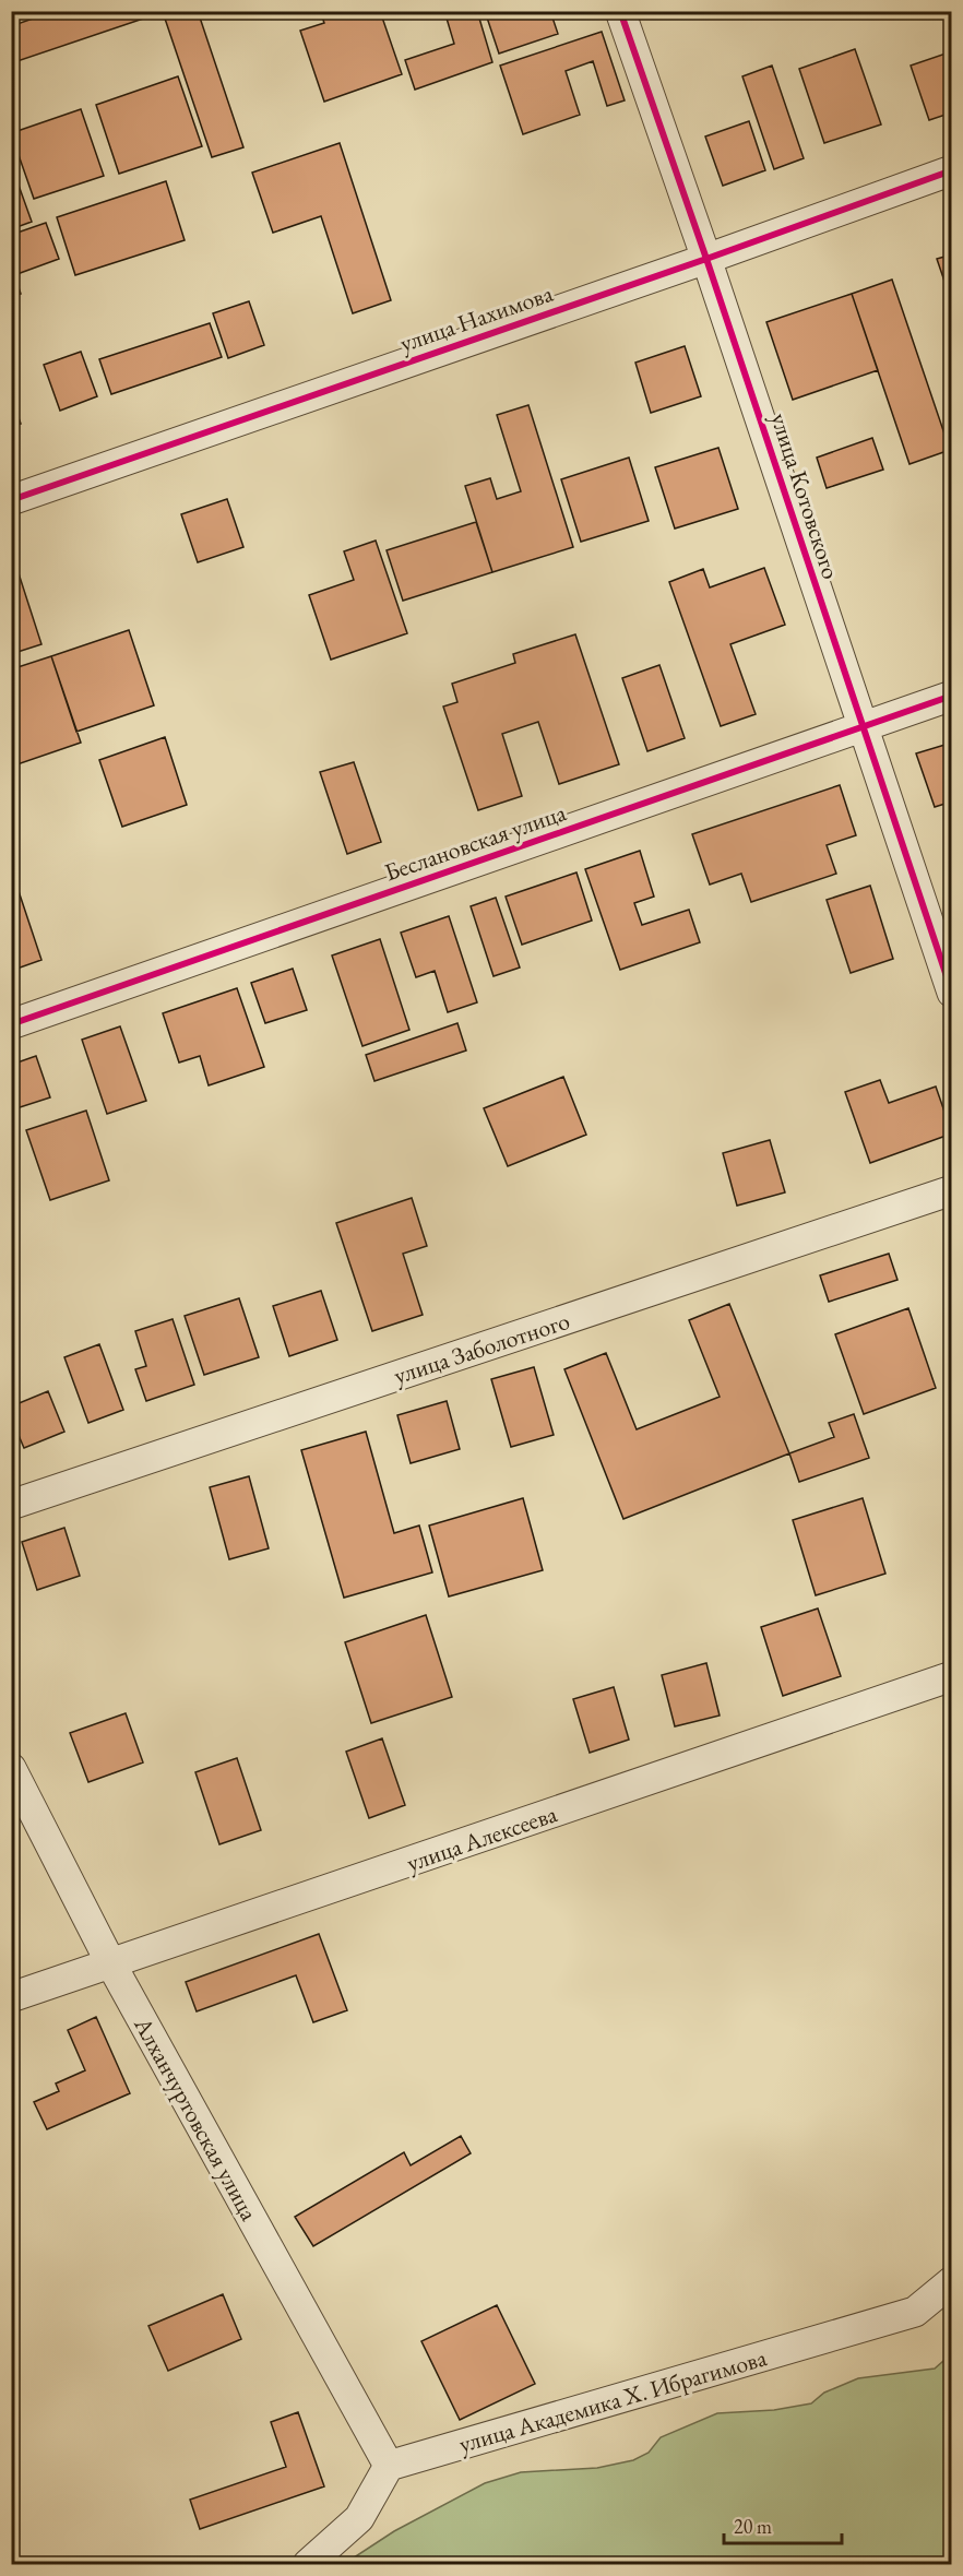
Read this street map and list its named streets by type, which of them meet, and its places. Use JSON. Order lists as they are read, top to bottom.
{
  "streets": {
    "street": [
      "улица Нахимова",
      "улица Котовского",
      "Беслановская улица",
      "улица Заболотного",
      "улица Алексеева",
      "Алханчуртовская улица",
      "улица Академика Х. Ибрагимова"
    ]
  },
  "crossings": [
    ["улица Нахимова", "улица Котовского"],
    ["улица Котовского", "Беслановская улица"],
    ["улица Алексеева", "Алханчуртовская улица"],
    ["Алханчуртовская улица", "улица Академика Х. Ибрагимова"]
  ],
  "scale_bar": "20 m"
}
